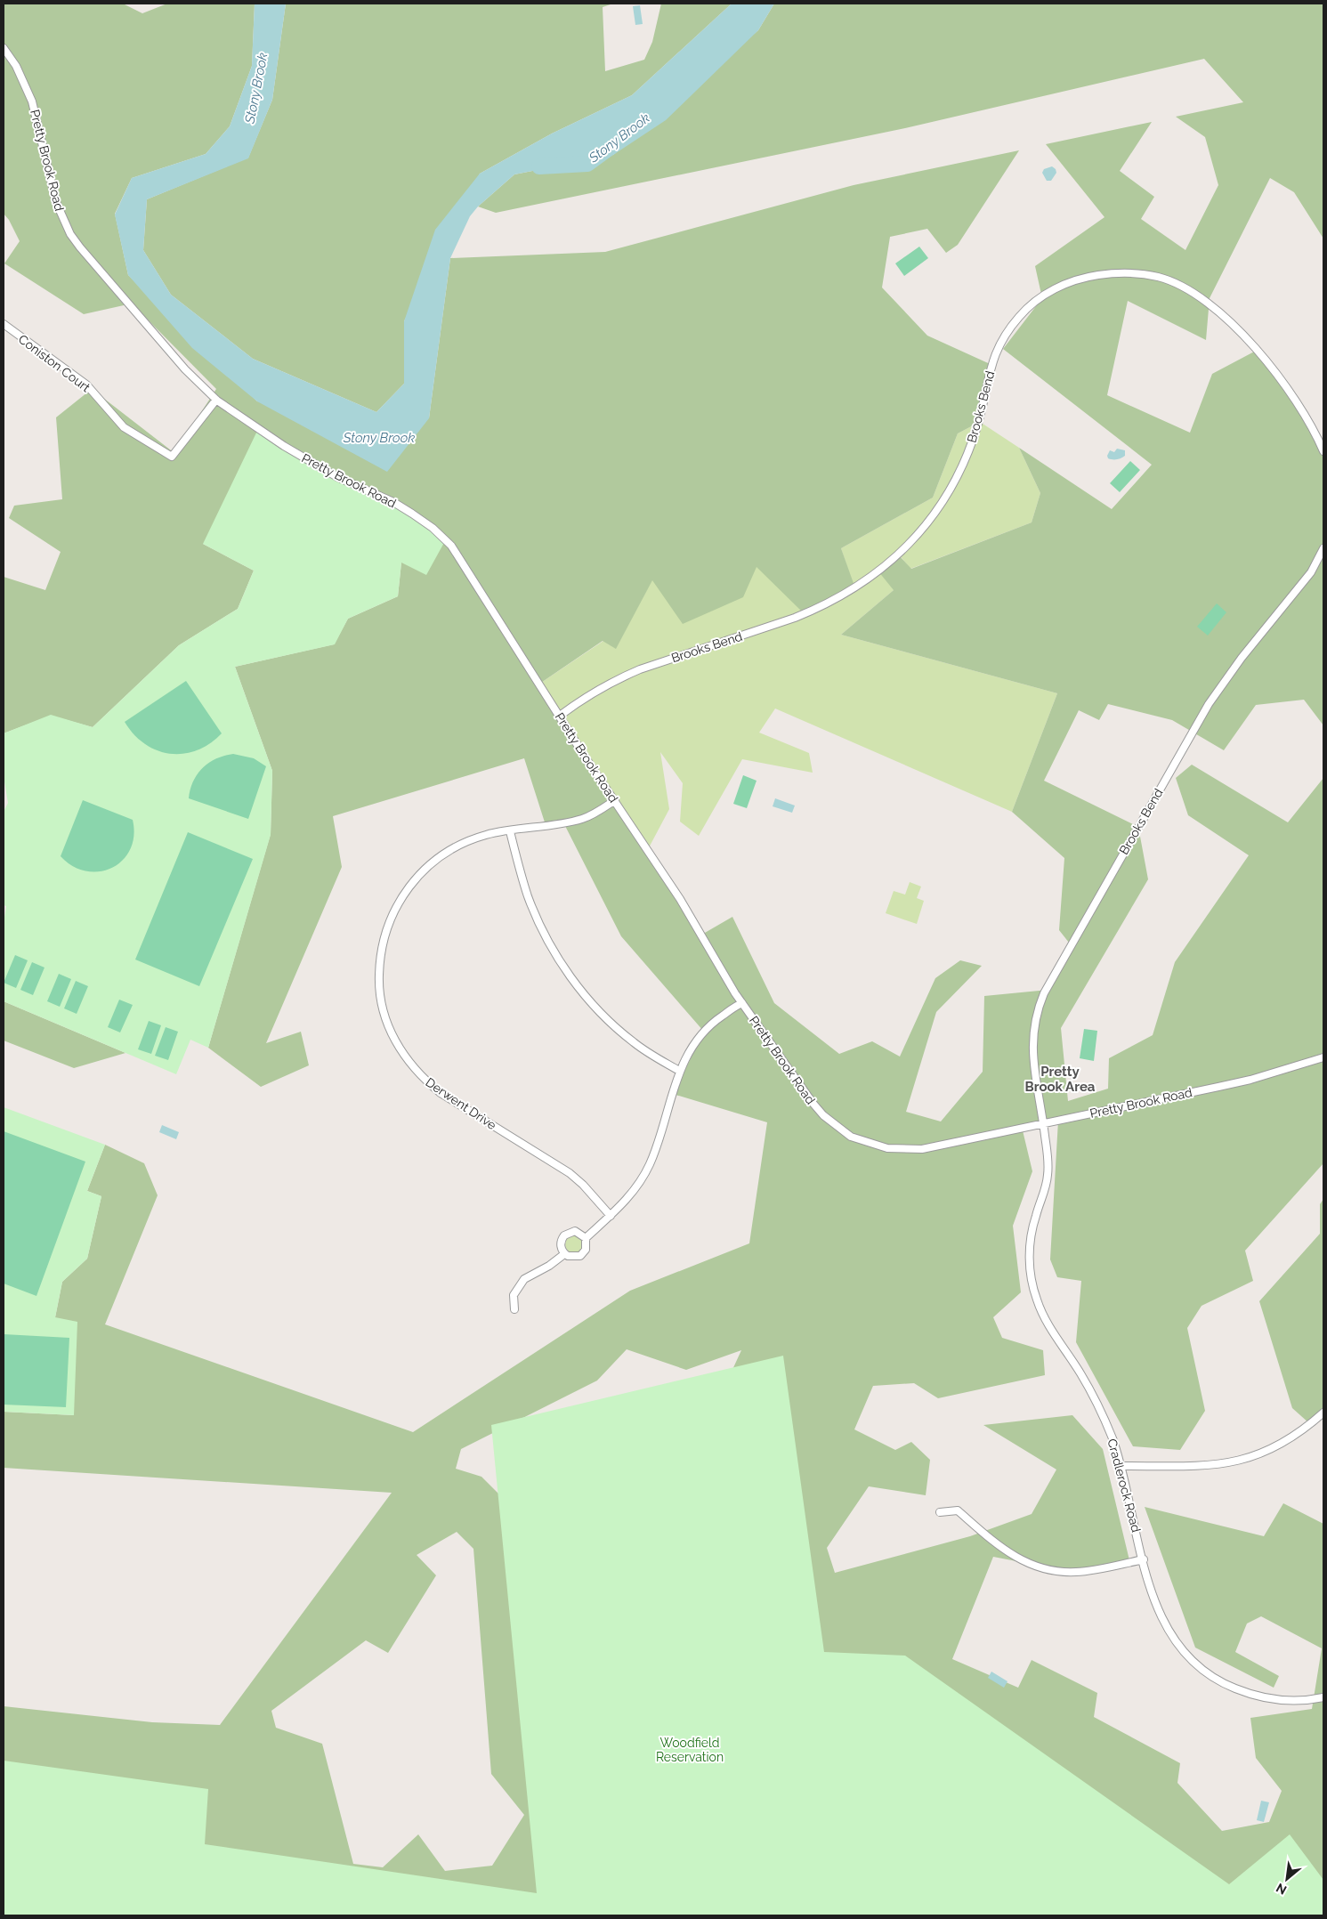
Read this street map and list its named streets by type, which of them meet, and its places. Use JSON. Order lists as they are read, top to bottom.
{
  "streets": {
    "street": [
      "Pretty Brook Road",
      "Coniston Court",
      "Brooks Bend",
      "Derwent Drive",
      "Cradlerock Road"
    ]
  },
  "crossings": [
    ["Pretty Brook Road", "Coniston Court"],
    ["Pretty Brook Road", "Brooks Bend"],
    ["Pretty Brook Road", "Derwent Drive"],
    ["Pretty Brook Road", "Cradlerock Road"],
    ["Brooks Bend", "Cradlerock Road"]
  ],
  "districts": ["Pretty Brook Area"],
  "water": ["Stony Brook"],
  "parks": ["Woodfield Reservation"],
  "north": "bottom left"
}
